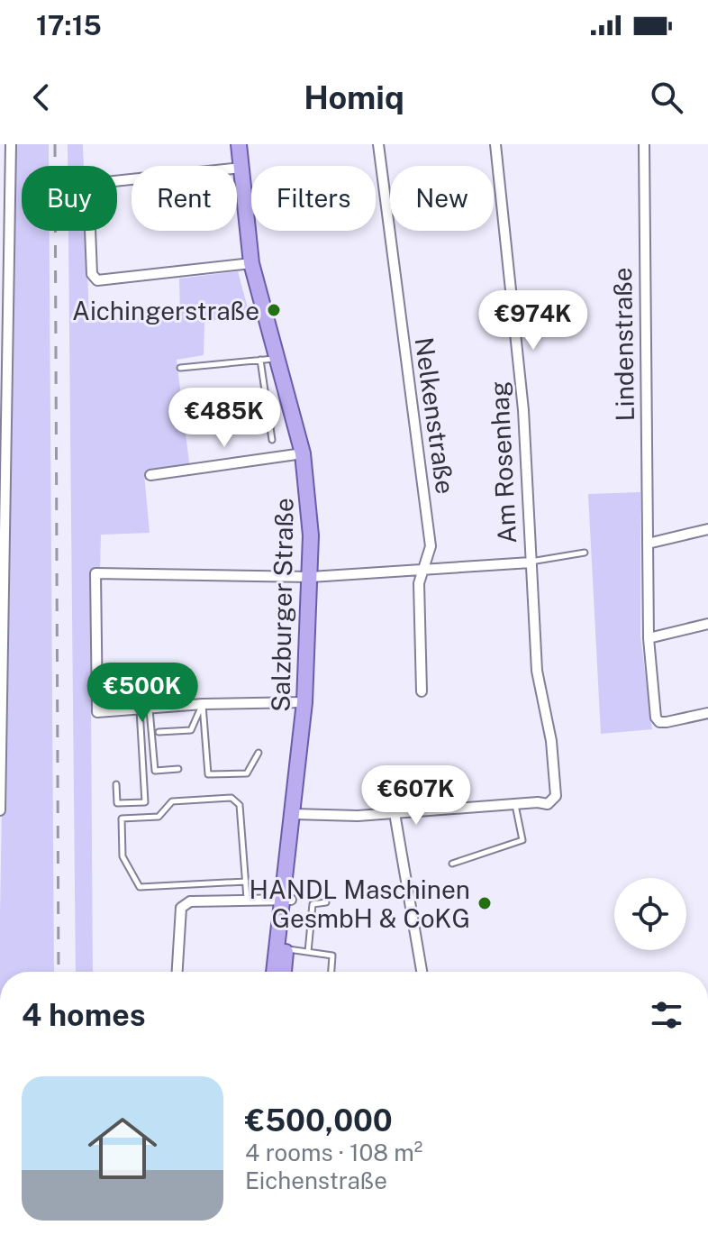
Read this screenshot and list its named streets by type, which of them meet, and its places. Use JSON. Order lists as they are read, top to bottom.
{
  "streets": {
    "main road": ["Salzburger Straße"],
    "street": ["Lindenstraße", "Nelkenstraße", "Am Rosenhag"]
  },
  "places": ["Aichingerstraße", "HANDL Maschinen GesmbH & CoKG"],
  "page": {
    "status": "17:15",
    "header": "Homiq",
    "chip": [
      "Buy",
      "Rent",
      "Filters",
      "New"
    ],
    "price": [
      "€974K",
      "€485K",
      "€500K",
      "€607K"
    ],
    "heading": "4 homes",
    "list": [
      {
        "name": "€500,000",
        "note": "4 rooms · 108 m² · Eichenstraße"
      }
    ]
  }
}
